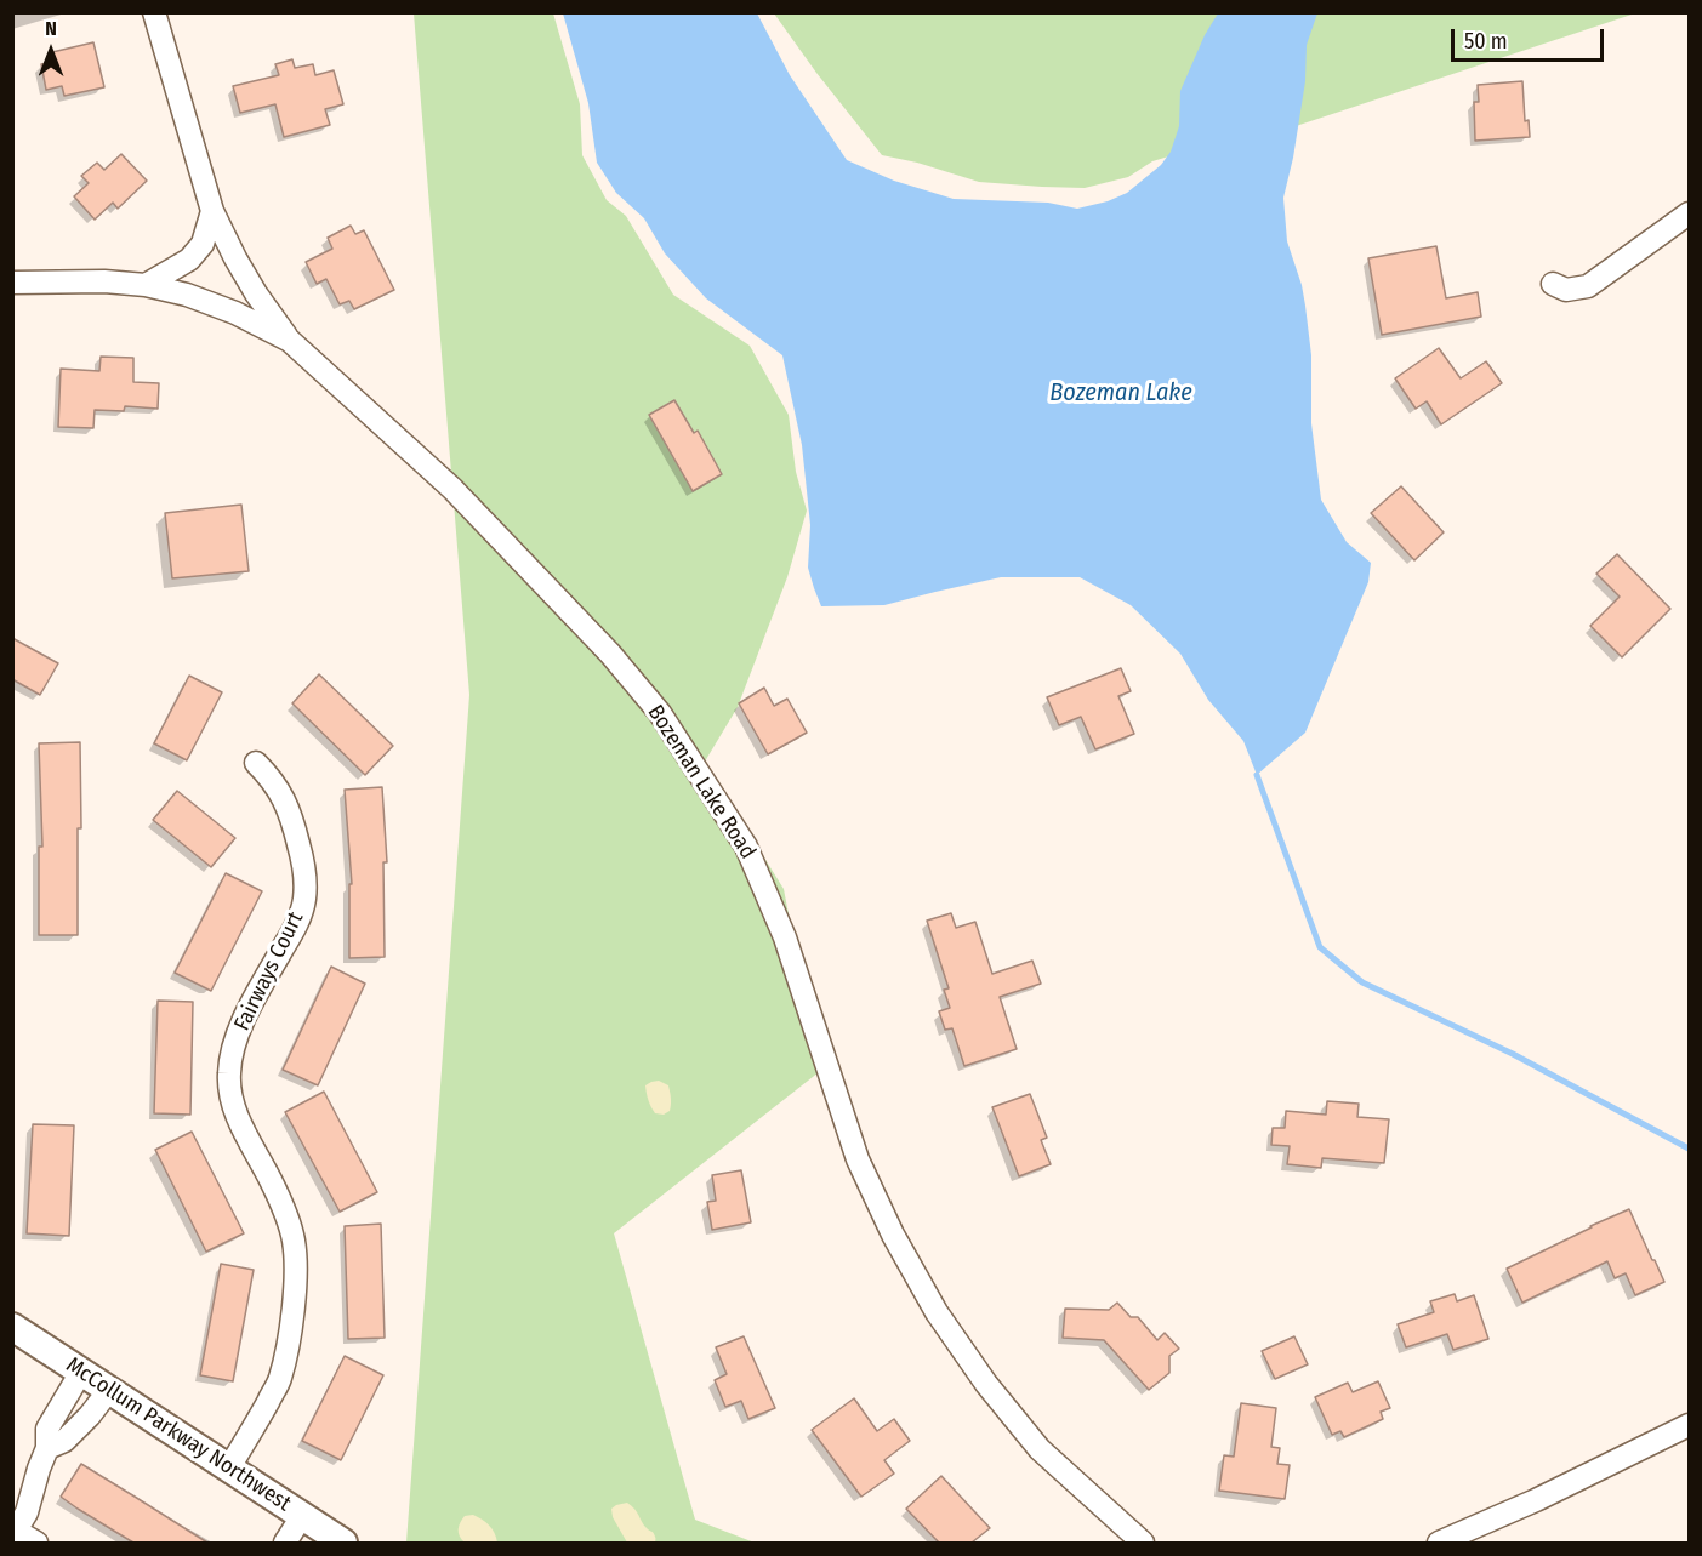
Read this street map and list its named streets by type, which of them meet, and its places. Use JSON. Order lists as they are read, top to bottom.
{
  "streets": {
    "street": ["Bozeman Lake Road", "Fairways Court", "McCollum Parkway Northwest"]
  },
  "crossings": [
    ["Fairways Court", "McCollum Parkway Northwest"]
  ],
  "water": ["Bozeman Lake"],
  "scale_bar": "50 m",
  "north": "top"
}
